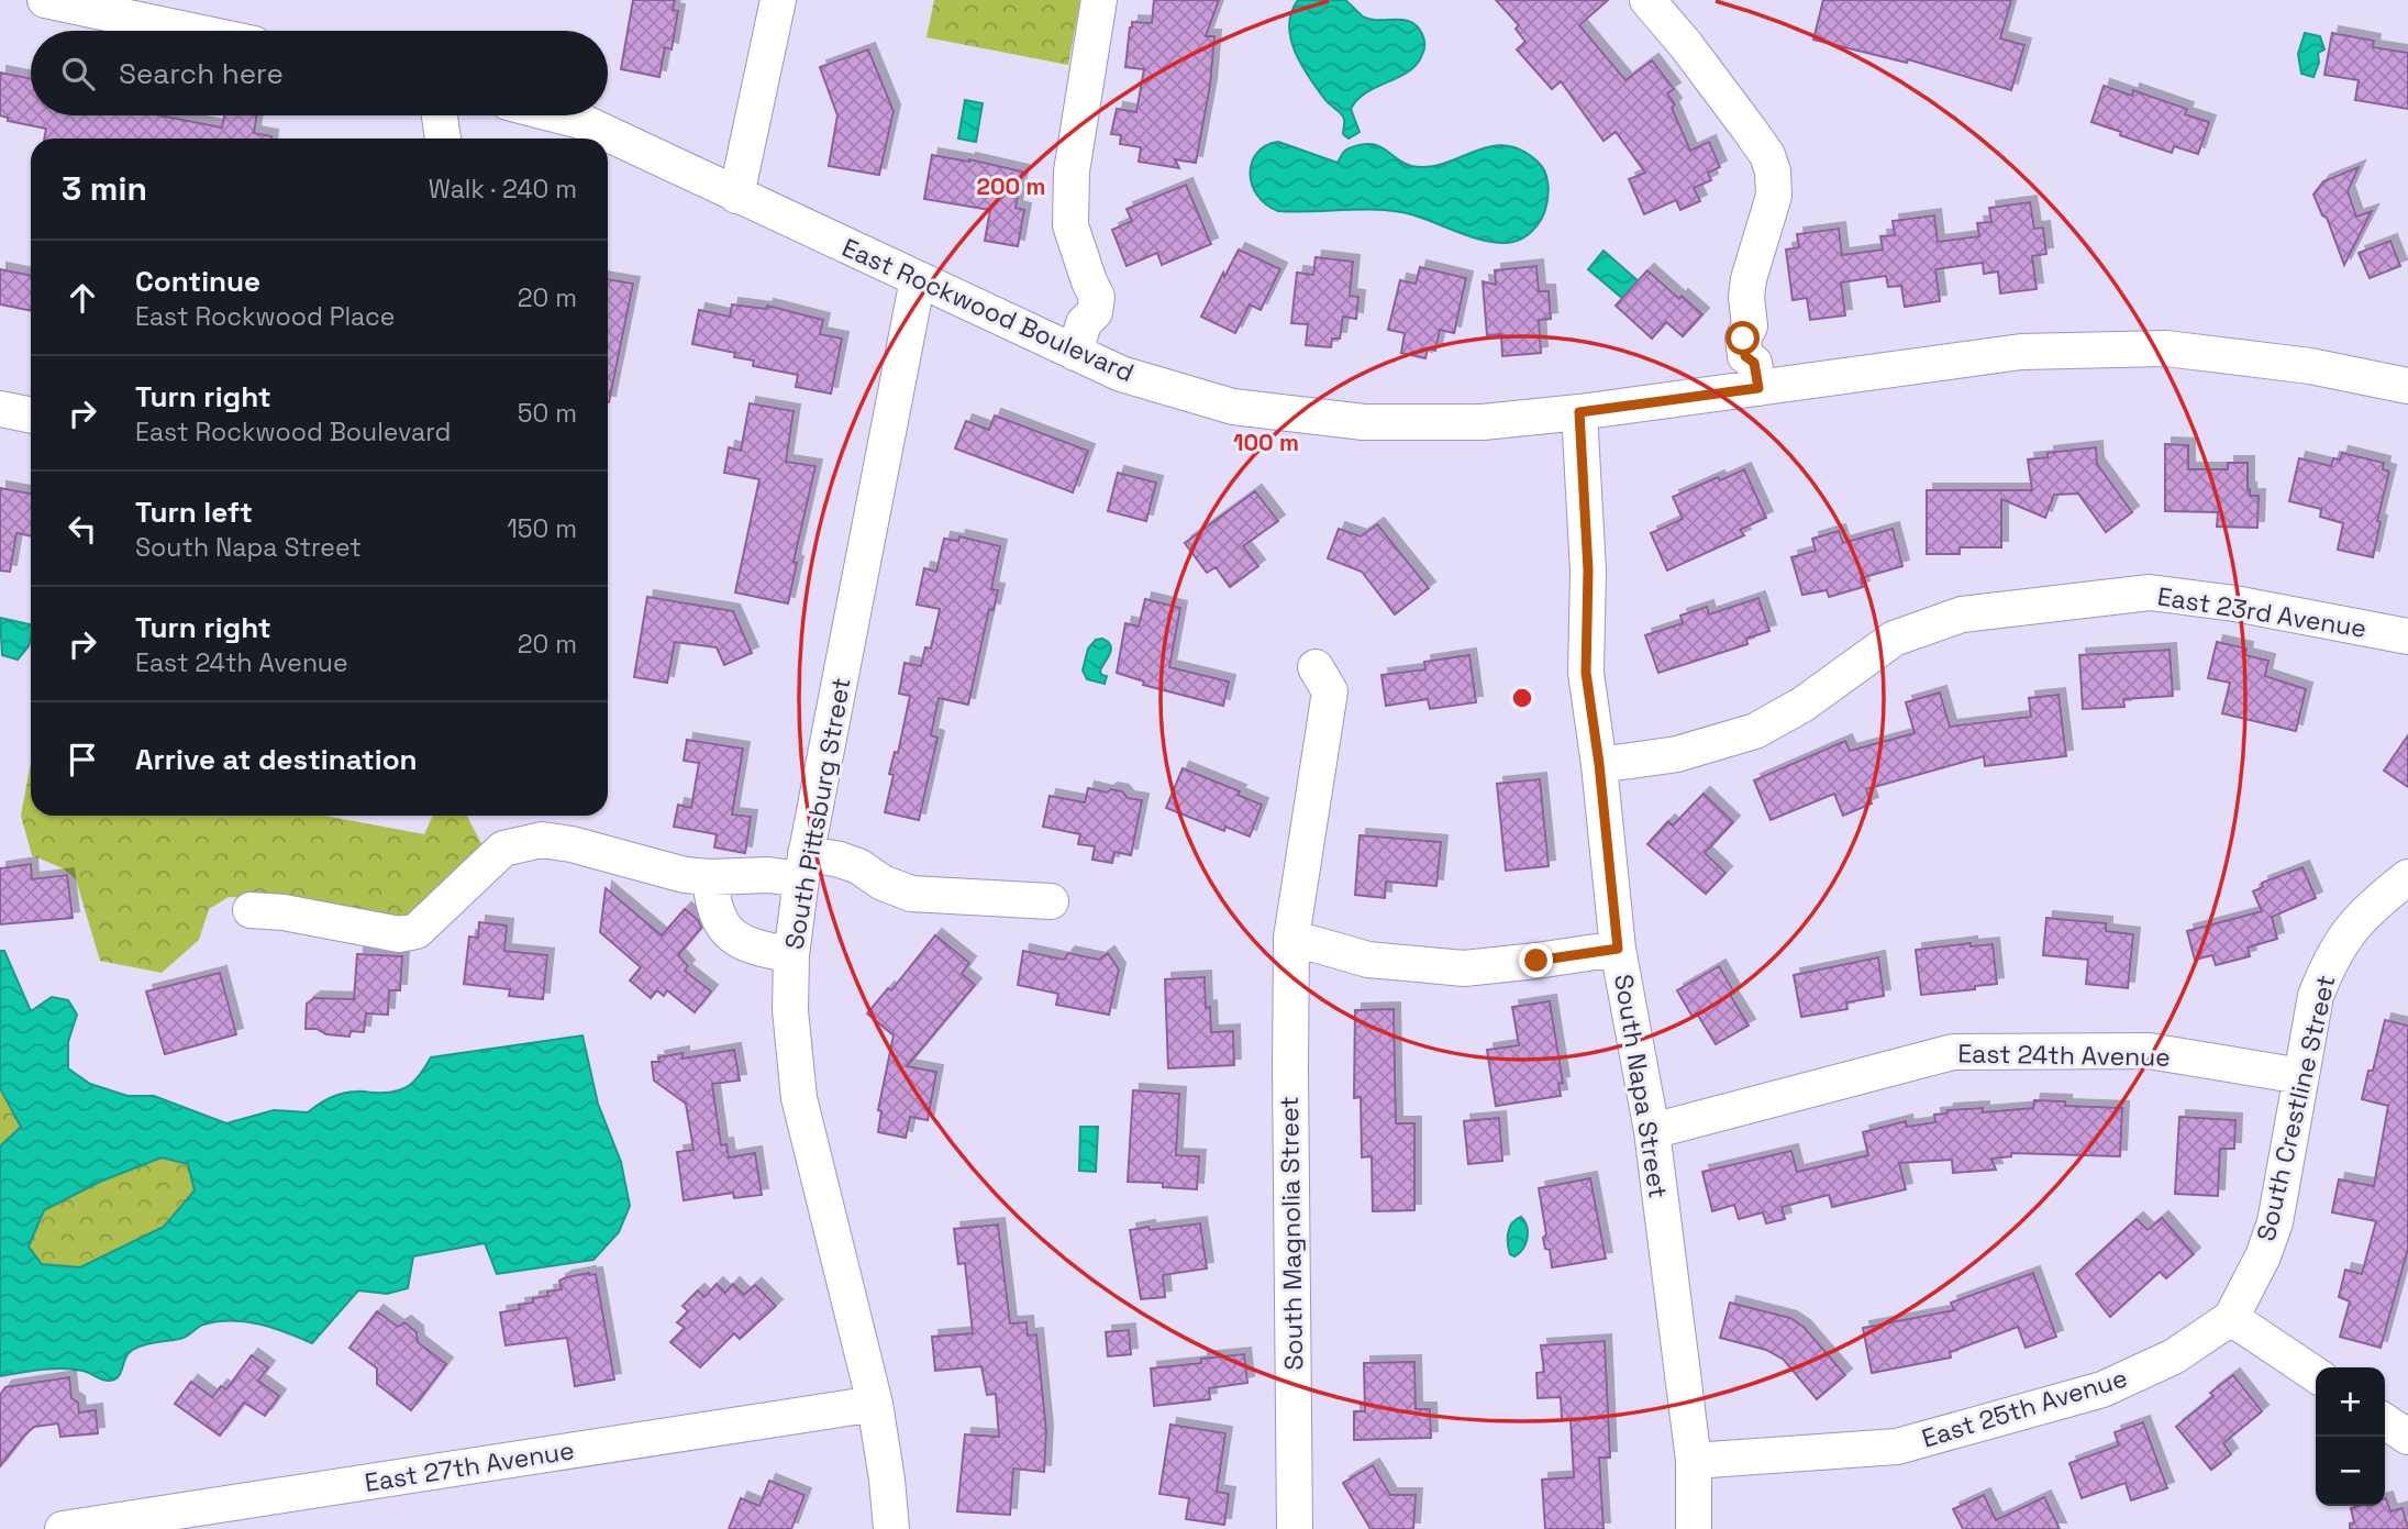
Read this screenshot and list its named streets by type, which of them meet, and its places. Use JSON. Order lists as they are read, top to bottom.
{
  "streets": {
    "street": [
      "East Rockwood Boulevard",
      "East 23rd Avenue",
      "South Pittsburg Street",
      "East 24th Avenue",
      "South Napa Street",
      "South Crestline Street",
      "South Magnolia Street",
      "East 25th Avenue",
      "East 27th Avenue"
    ]
  },
  "crossings": [
    ["East Rockwood Boulevard", "South Pittsburg Street"],
    ["East Rockwood Boulevard", "South Napa Street"],
    ["East 23rd Avenue", "South Napa Street"],
    ["South Pittsburg Street", "East 27th Avenue"],
    ["East 24th Avenue", "South Napa Street"],
    ["East 24th Avenue", "South Crestline Street"],
    ["South Napa Street", "East 25th Avenue"],
    ["South Crestline Street", "East 25th Avenue"]
  ],
  "page": {
    "search": "Search here",
    "heading": ["3 min", "Walk · 240 m"],
    "list": [
      ["Continue", "East Rockwood Place", "20 m"],
      ["Turn right", "East Rockwood Boulevard", "50 m"],
      ["Turn left", "South Napa Street", "150 m"],
      ["Turn right", "East 24th Avenue", "20 m"],
      "Arrive at destination"
    ],
    "map_buttons": ["+", "−"]
  },
  "rings": ["200 m", "100 m"]
}
